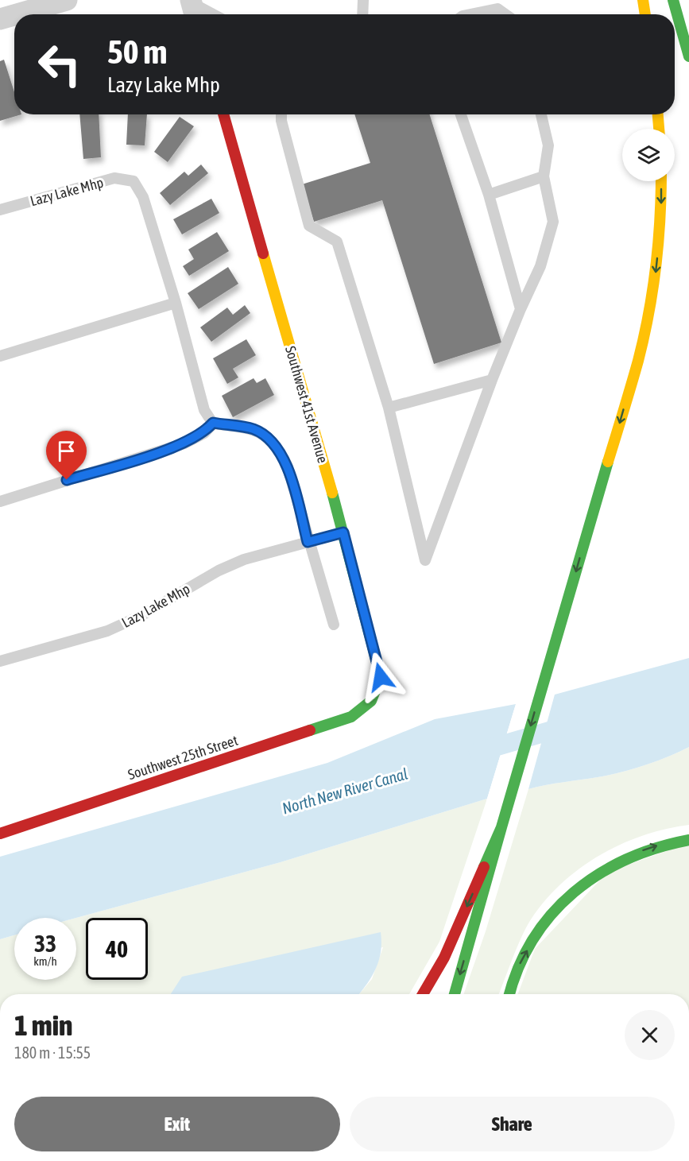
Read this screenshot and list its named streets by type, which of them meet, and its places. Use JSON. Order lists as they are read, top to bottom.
{
  "streets": {
    "main road": ["Southwest 41st Avenue", "Southwest 25th Street"],
    "lane": ["Lazy Lake Mhp"]
  },
  "crossings": [
    ["Lazy Lake Mhp", "Southwest 41st Avenue"],
    ["Southwest 41st Avenue", "Southwest 25th Street"]
  ],
  "water": ["North New River Canal"],
  "page": {
    "turn": ["50 m", "Lazy Lake Mhp"],
    "speed": "33 km/h",
    "limit": "40",
    "heading": ["1 min", "180 m · 15:55"],
    "buttons": ["Exit", "Share"]
  }
}
